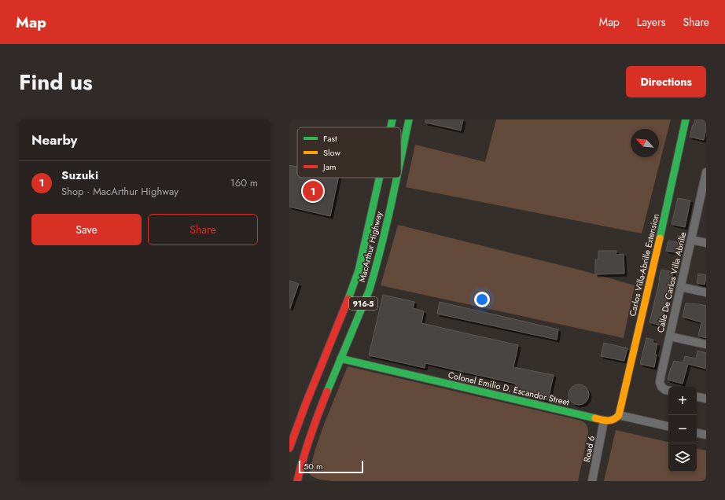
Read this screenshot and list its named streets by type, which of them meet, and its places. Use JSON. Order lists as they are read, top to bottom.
{
  "streets": {
    "main road": [
      "MacArthur Highway",
      "Carlos Villa-Abrille Extension",
      "916-5",
      "Colonel Emilio D. Escandor Street"
    ],
    "street": ["Calle De Carlos Villa Abrille", "Road 6"]
  },
  "crossings": [
    ["MacArthur Highway", "Colonel Emilio D. Escandor Street"],
    ["Colonel Emilio D. Escandor Street", "Road 6"]
  ],
  "legend": ["Fast", "Slow", "Jam"],
  "scale_bar": "50 m",
  "north": "top left",
  "page": {
    "header": "Map",
    "nav": ["Map", "Layers", "Share"],
    "title": "Find us",
    "buttons": [
      "Directions",
      ["Save", "Share"]
    ],
    "heading": "Nearby",
    "list": [
      {
        "mark": "1",
        "name": "Suzuki",
        "note": "Shop · MacArthur Highway",
        "value": "160 m"
      }
    ],
    "pins": "1",
    "map_buttons": ["+", "−"],
    "scale": "50 m"
  }
}
